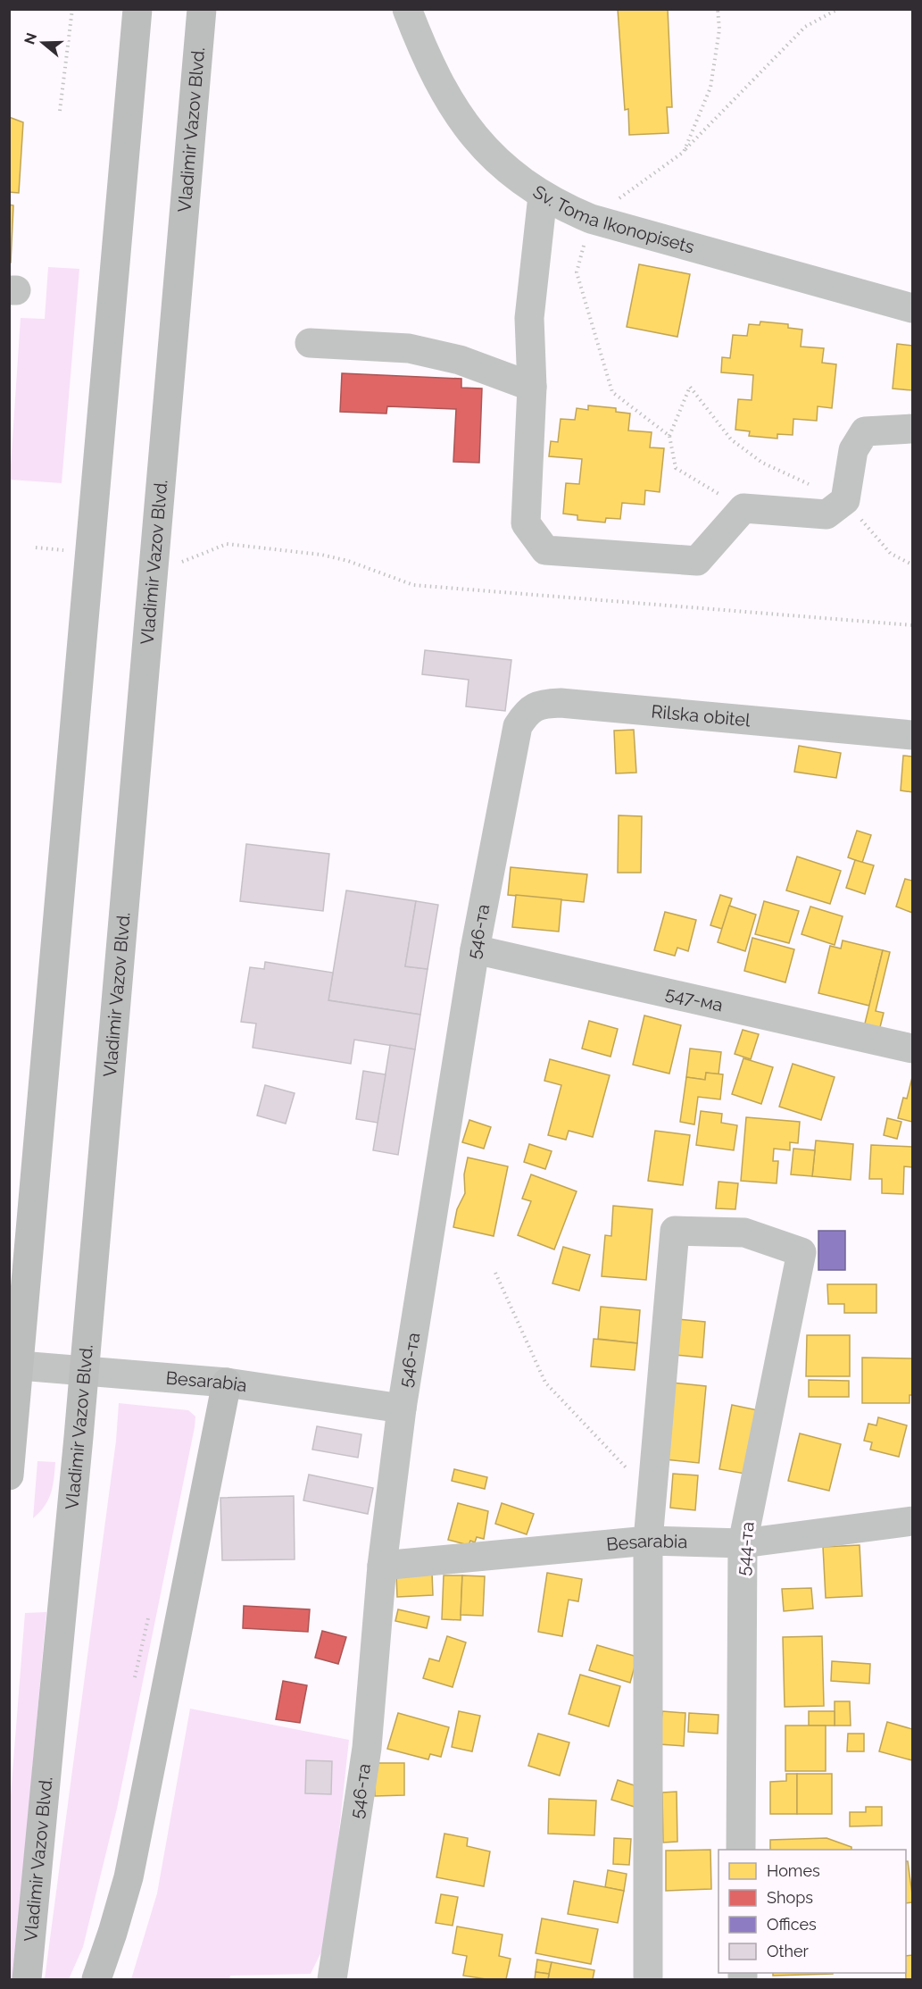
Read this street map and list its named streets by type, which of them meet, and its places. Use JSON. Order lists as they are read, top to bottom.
{
  "streets": {
    "main road": ["Vladimir Vazov Blvd."],
    "street": [
      "Sv. Toma Ikonopisets",
      "Rilska obitel",
      "546-та",
      "547-ма",
      "Besarabia",
      "544-та"
    ]
  },
  "crossings": [
    ["Rilska obitel", "546-та"],
    ["546-та", "547-ма"],
    ["546-та", "Besarabia"],
    ["Besarabia", "544-та"]
  ],
  "legend": [
    "Homes",
    "Shops",
    "Offices",
    "Other"
  ],
  "north": "left"
}
